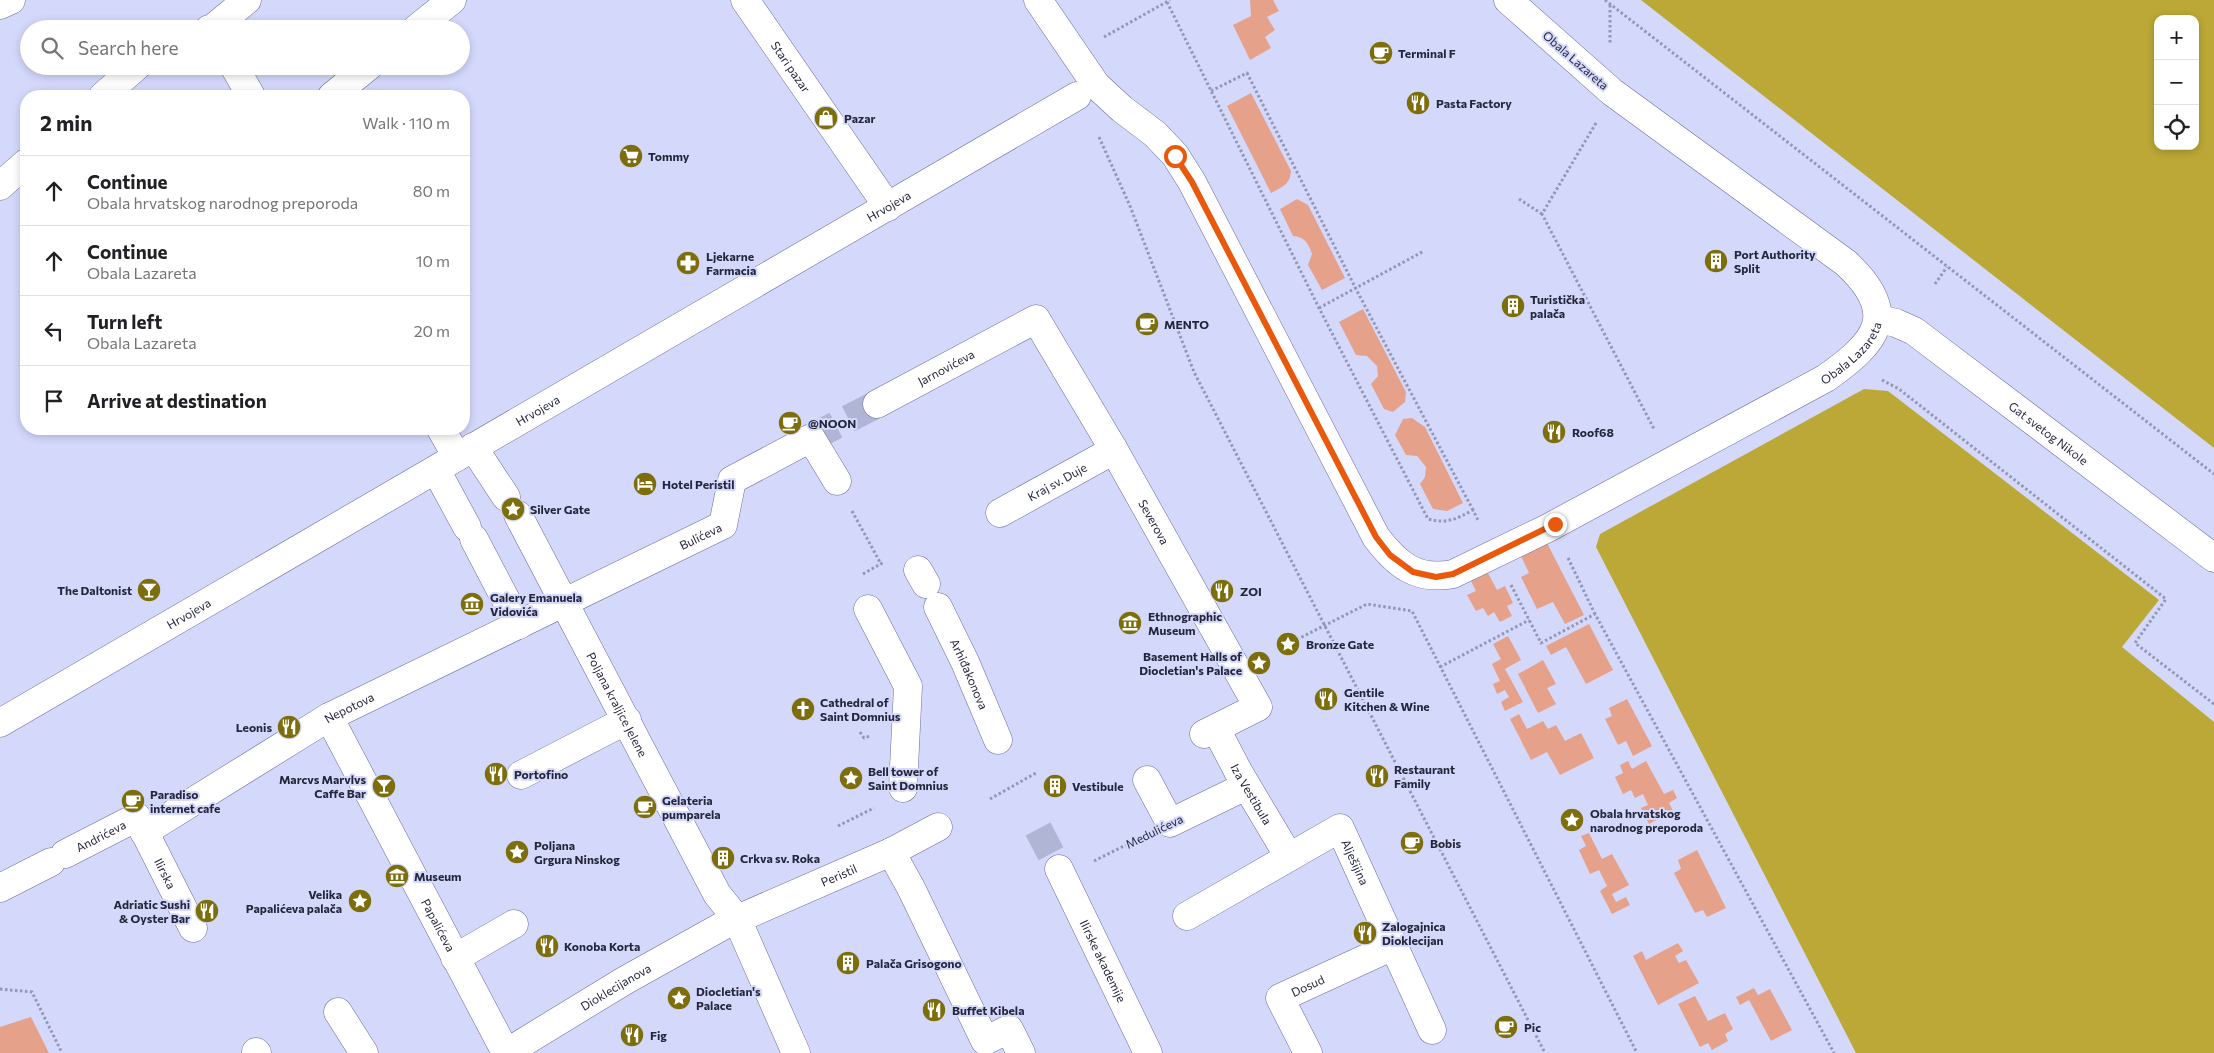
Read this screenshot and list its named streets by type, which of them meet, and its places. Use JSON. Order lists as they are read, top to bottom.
{
  "streets": {
    "street": [
      "Obala Lazareta",
      "Stari pazar",
      "Hrvojeva",
      "Jarnovićeva",
      "Gat svetog Nikole",
      "Kraj sv. Duje",
      "Severova",
      "Bulićeva",
      "Arhiđakonova",
      "Poljana kraljice Jelene",
      "Nepotova",
      "Iza Vestibula",
      "Medulićeva",
      "Andrićeva",
      "Alješijina",
      "Ilirska",
      "Peristil",
      "Papalićeva",
      "Ilirske akademije",
      "Dosud",
      "Dioklecijanova"
    ]
  },
  "crossings": [
    ["Obala Lazareta", "Gat svetog Nikole"],
    ["Stari pazar", "Hrvojeva"],
    ["Hrvojeva", "Poljana kraljice Jelene"],
    ["Jarnovićeva", "Severova"],
    ["Kraj sv. Duje", "Severova"],
    ["Severova", "Iza Vestibula"],
    ["Bulićeva", "Poljana kraljice Jelene"],
    ["Bulićeva", "Nepotova"],
    ["Poljana kraljice Jelene", "Nepotova"],
    ["Poljana kraljice Jelene", "Peristil"],
    ["Poljana kraljice Jelene", "Dioklecijanova"],
    ["Nepotova", "Andrićeva"],
    ["Nepotova", "Ilirska"],
    ["Nepotova", "Papalićeva"],
    ["Iza Vestibula", "Medulićeva"],
    ["Iza Vestibula", "Alješijina"],
    ["Medulićeva", "Ilirske akademije"],
    ["Andrićeva", "Ilirska"],
    ["Alješijina", "Dosud"],
    ["Peristil", "Dioklecijanova"],
    ["Papalićeva", "Dioklecijanova"]
  ],
  "places": {
    "cafe": [
      "Terminal F",
      "MENTO",
      "@NOON",
      "Paradiso internet cafe",
      "Gelateria pumparela",
      "Bobis",
      "Pic"
    ],
    "restaurant": [
      "Pasta Factory",
      "Roof68",
      "ZOI",
      "Gentile Kitchen & Wine",
      "Leonis",
      "Portofino",
      "Restaurant Family",
      "Adriatic Sushi & Oyster Bar",
      "Zalogajnica Dioklecijan",
      "Konoba Korta",
      "Buffet Kibela",
      "Fig"
    ],
    "shop": ["Pazar"],
    "supermarket": ["Tommy"],
    "building": [
      "Port Authority Split",
      "Turistička palača",
      "Vestibule",
      "Crkva sv. Roka",
      "Palača Grisogono"
    ],
    "pharmacy": ["Ljekarne Farmacia"],
    "hotel": ["Hotel Peristil"],
    "place": [
      "Silver Gate",
      "Bronze Gate",
      "Basement Halls of Diocletian's Palace",
      "Bell tower of Saint Domnius",
      "Obala hrvatskog narodnog preporoda",
      "Poljana Grgura Ninskog",
      "Velika Papalićeva palača",
      "Diocletian's Palace"
    ],
    "bar": ["The Daltonist", "Marcvs Marvlvs Caffe Bar"],
    "museum": ["Galery Emanuela Vidovića", "Ethnographic Museum", "Museum"],
    "church": ["Cathedral of Saint Domnius"]
  },
  "page": {
    "map_buttons": ["+", "−"],
    "search": "Search here",
    "heading": ["2 min", "Walk · 110 m"],
    "list": [
      ["Continue", "Obala hrvatskog narodnog preporoda", "80 m"],
      ["Continue", "Obala Lazareta", "10 m"],
      ["Turn left", "Obala Lazareta", "20 m"],
      "Arrive at destination"
    ]
  }
}
